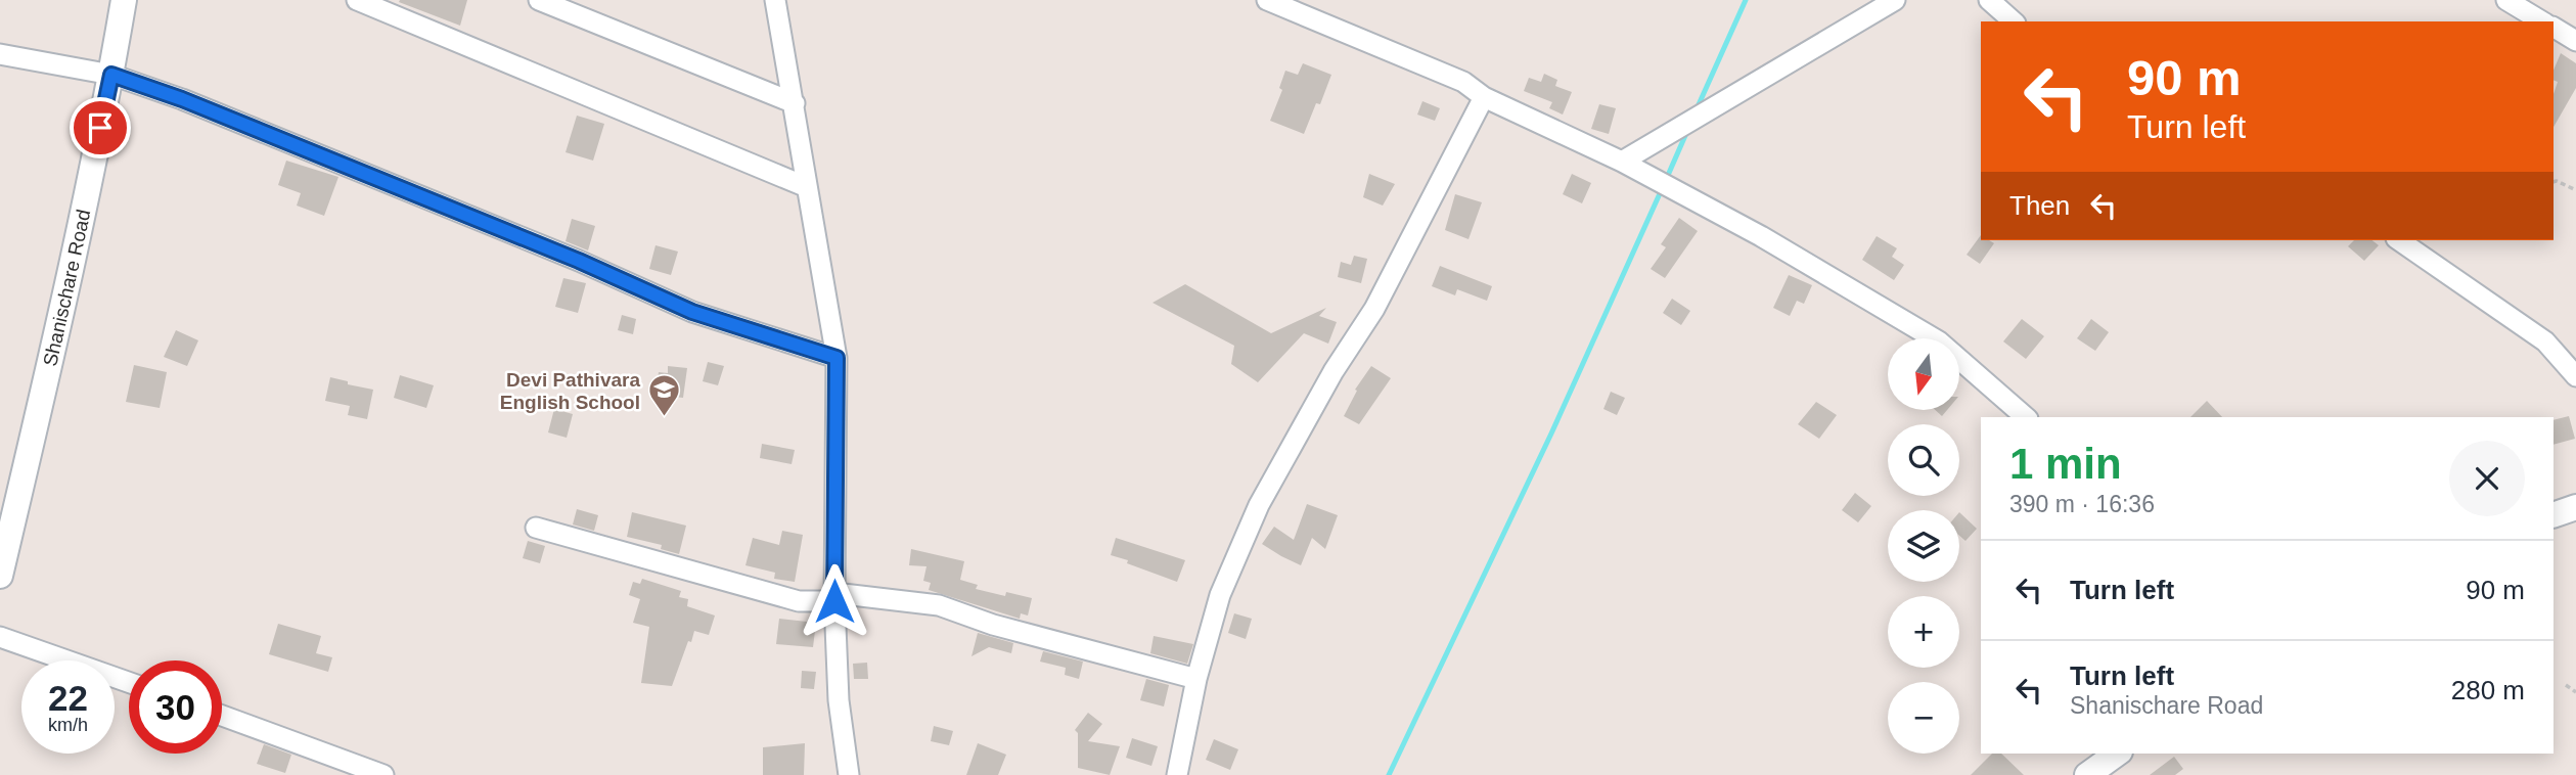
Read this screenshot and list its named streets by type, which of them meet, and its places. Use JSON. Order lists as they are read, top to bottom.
{
  "streets": {
    "street": ["Shanischare Road"]
  },
  "places": {
    "school or university": ["Devi Pathivara English School"]
  },
  "north": "bottom",
  "page": {
    "turn": ["90 m", "Turn left"],
    "then": "Then",
    "map_buttons": ["+", "−"],
    "heading": ["1 min", "390 m · 16:36"],
    "list": [
      {
        "name": "Turn left",
        "value": "90 m"
      },
      {
        "name": "Turn left",
        "note": "Shanischare Road",
        "value": "280 m"
      }
    ],
    "speed": "22 km/h",
    "limit": "30"
  }
}
